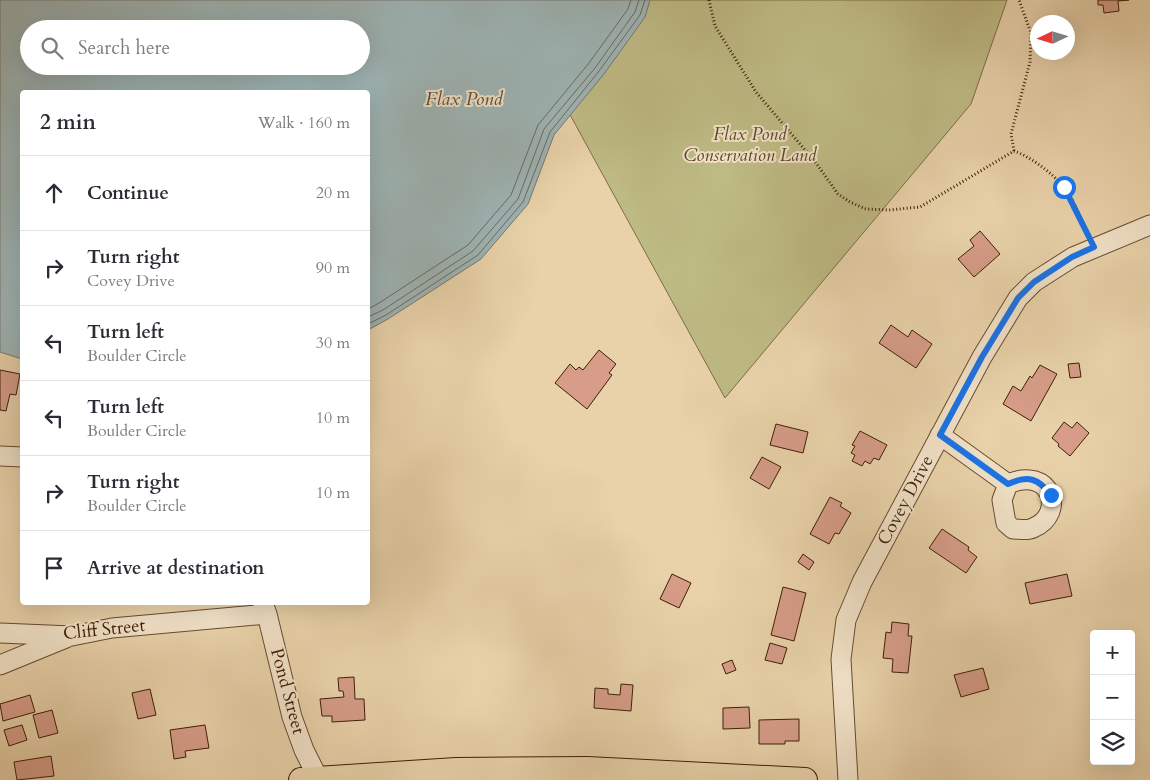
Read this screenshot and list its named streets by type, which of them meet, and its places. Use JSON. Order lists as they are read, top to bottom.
{
  "streets": {
    "street": ["Covey Drive", "Cliff Street", "Pond Street"]
  },
  "crossings": [
    ["Cliff Street", "Pond Street"]
  ],
  "water": ["Flax Pond"],
  "parks": ["Flax Pond Conservation Land"],
  "north": "left",
  "page": {
    "search": "Search here",
    "heading": ["2 min", "Walk · 160 m"],
    "list": [
      ["Continue", "20 m"],
      ["Turn right", "Covey Drive", "90 m"],
      ["Turn left", "Boulder Circle", "30 m"],
      ["Turn left", "Boulder Circle", "10 m"],
      ["Turn right", "Boulder Circle", "10 m"],
      "Arrive at destination"
    ],
    "map_buttons": ["+", "−"]
  }
}
